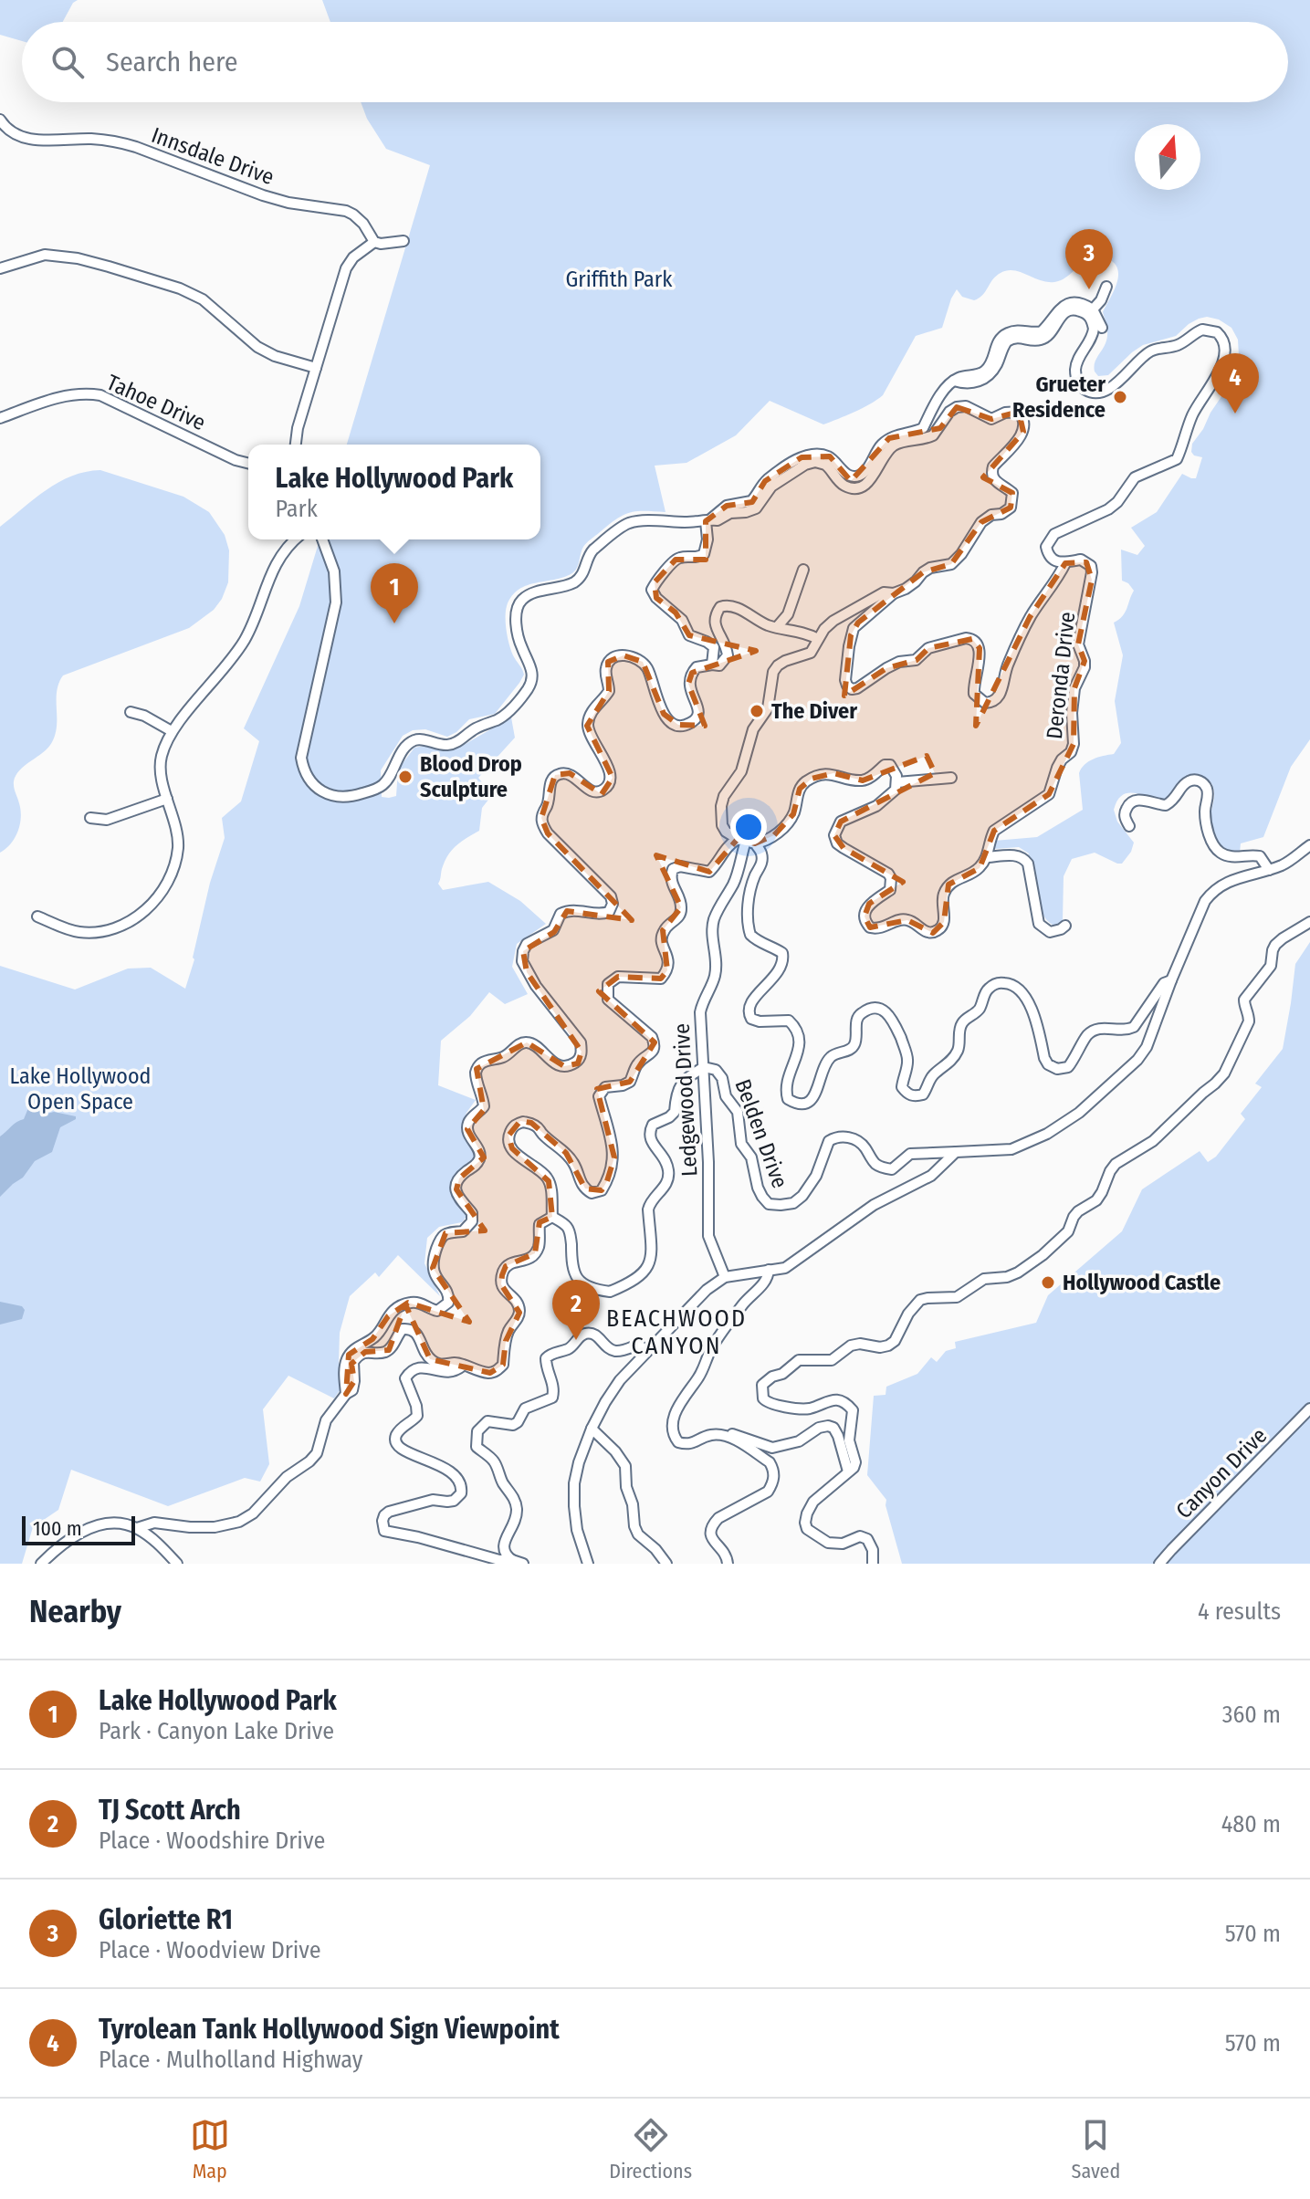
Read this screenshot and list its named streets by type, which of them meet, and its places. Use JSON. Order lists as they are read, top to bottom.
{
  "streets": {
    "street": [
      "Innsdale Drive",
      "Tahoe Drive",
      "Deronda Drive",
      "Ledgewood Drive",
      "Belden Drive",
      "Canyon Drive"
    ]
  },
  "crossings": [
    ["Ledgewood Drive", "Belden Drive"]
  ],
  "districts": ["BEACHWOOD CANYON"],
  "parks": ["Griffith Park", "Lake Hollywood Open Space"],
  "places": [
    "Grueter Residence",
    "The Diver",
    "Blood Drop Sculpture",
    "Hollywood Castle"
  ],
  "scale_bar": "100 m",
  "north": "top",
  "page": {
    "search": "Search here",
    "pins": [
      "3",
      "4",
      "1",
      "2"
    ],
    "popup": ["Lake Hollywood Park", "Park"],
    "scale": "100 m",
    "heading": ["Nearby", "4 results"],
    "list": [
      {
        "mark": "1",
        "name": "Lake Hollywood Park",
        "note": "Park · Canyon Lake Drive",
        "value": "360 m"
      },
      {
        "mark": "2",
        "name": "TJ Scott Arch",
        "note": "Place · Woodshire Drive",
        "value": "480 m"
      },
      {
        "mark": "3",
        "name": "Gloriette R1",
        "note": "Place · Woodview Drive",
        "value": "570 m"
      },
      {
        "mark": "4",
        "name": "Tyrolean Tank Hollywood Sign Viewpoint",
        "note": "Place · Mulholland Highway",
        "value": "570 m"
      }
    ],
    "nav": ["Map", "Directions", "Saved"]
  }
}
